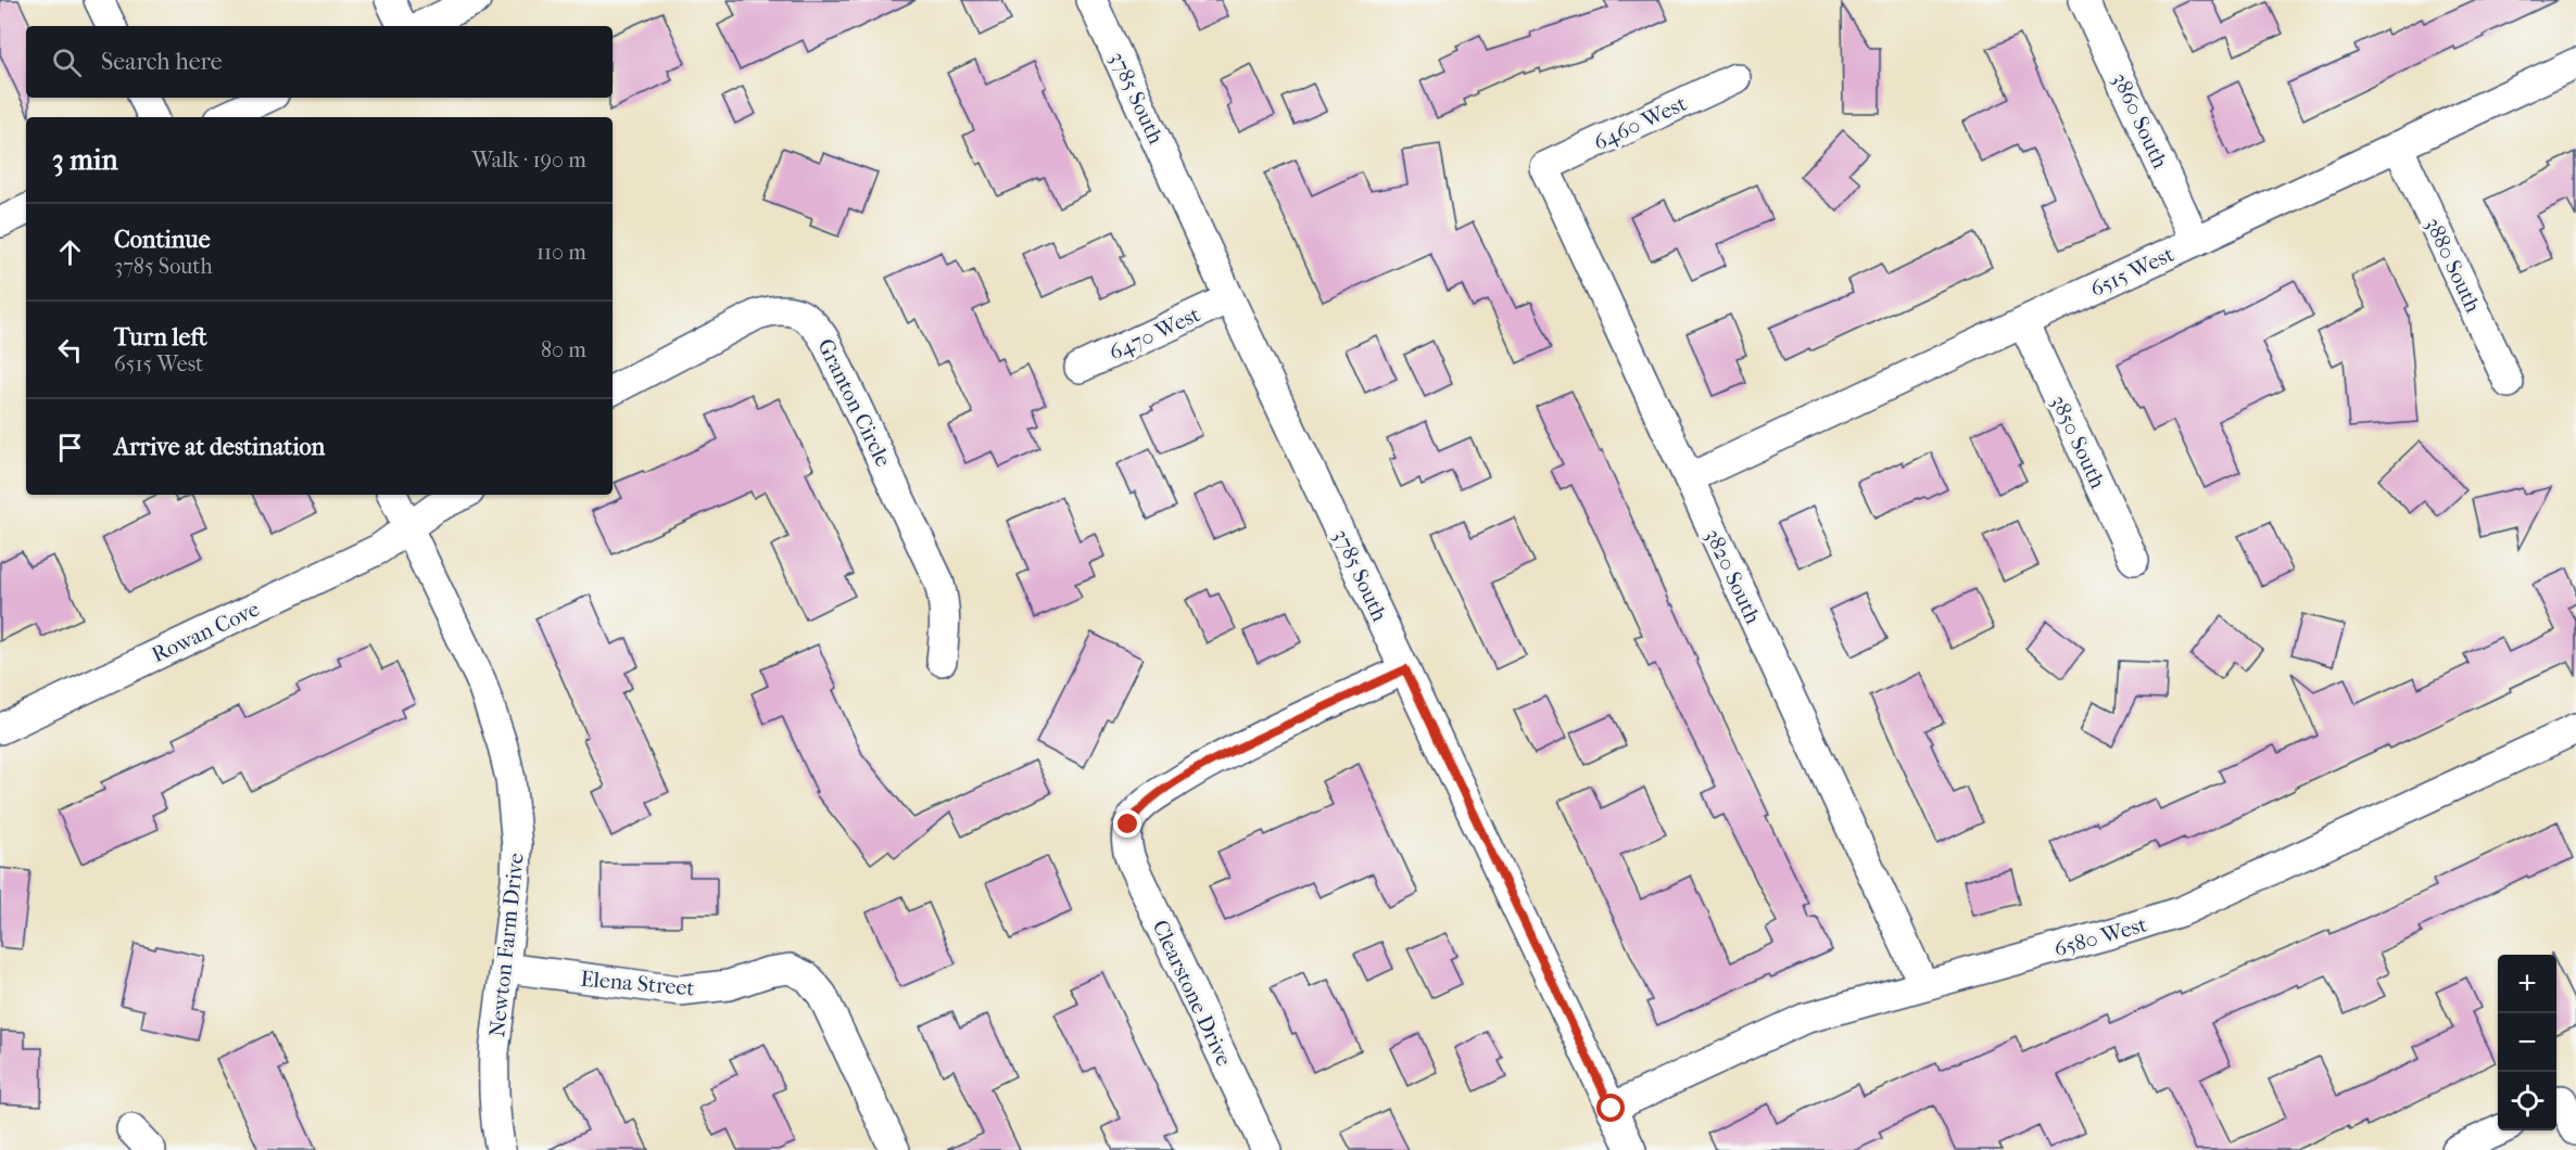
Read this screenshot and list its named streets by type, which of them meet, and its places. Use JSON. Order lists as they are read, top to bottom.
{
  "streets": {
    "street": [
      "3785 South",
      "3860 South",
      "6460 West",
      "3880 South",
      "6515 West",
      "6470 West",
      "Granton Circle",
      "3850 South",
      "3820 South",
      "Rowan Cove",
      "6580 West",
      "Newton Farm Drive",
      "Elena Street",
      "Clearstone Drive"
    ]
  },
  "crossings": [
    ["3785 South", "6470 West"],
    ["3785 South", "6580 West"],
    ["3785 South", "Clearstone Drive"],
    ["3860 South", "6515 West"],
    ["6460 West", "3820 South"],
    ["3880 South", "6515 West"],
    ["6515 West", "3850 South"],
    ["6515 West", "3820 South"],
    ["3820 South", "6580 West"],
    ["Rowan Cove", "Newton Farm Drive"],
    ["Newton Farm Drive", "Elena Street"]
  ],
  "page": {
    "search": "Search here",
    "heading": ["3 min", "Walk · 190 m"],
    "list": [
      ["Continue", "3785 South", "110 m"],
      ["Turn left", "6515 West", "80 m"],
      "Arrive at destination"
    ],
    "map_buttons": ["+", "−"]
  }
}
